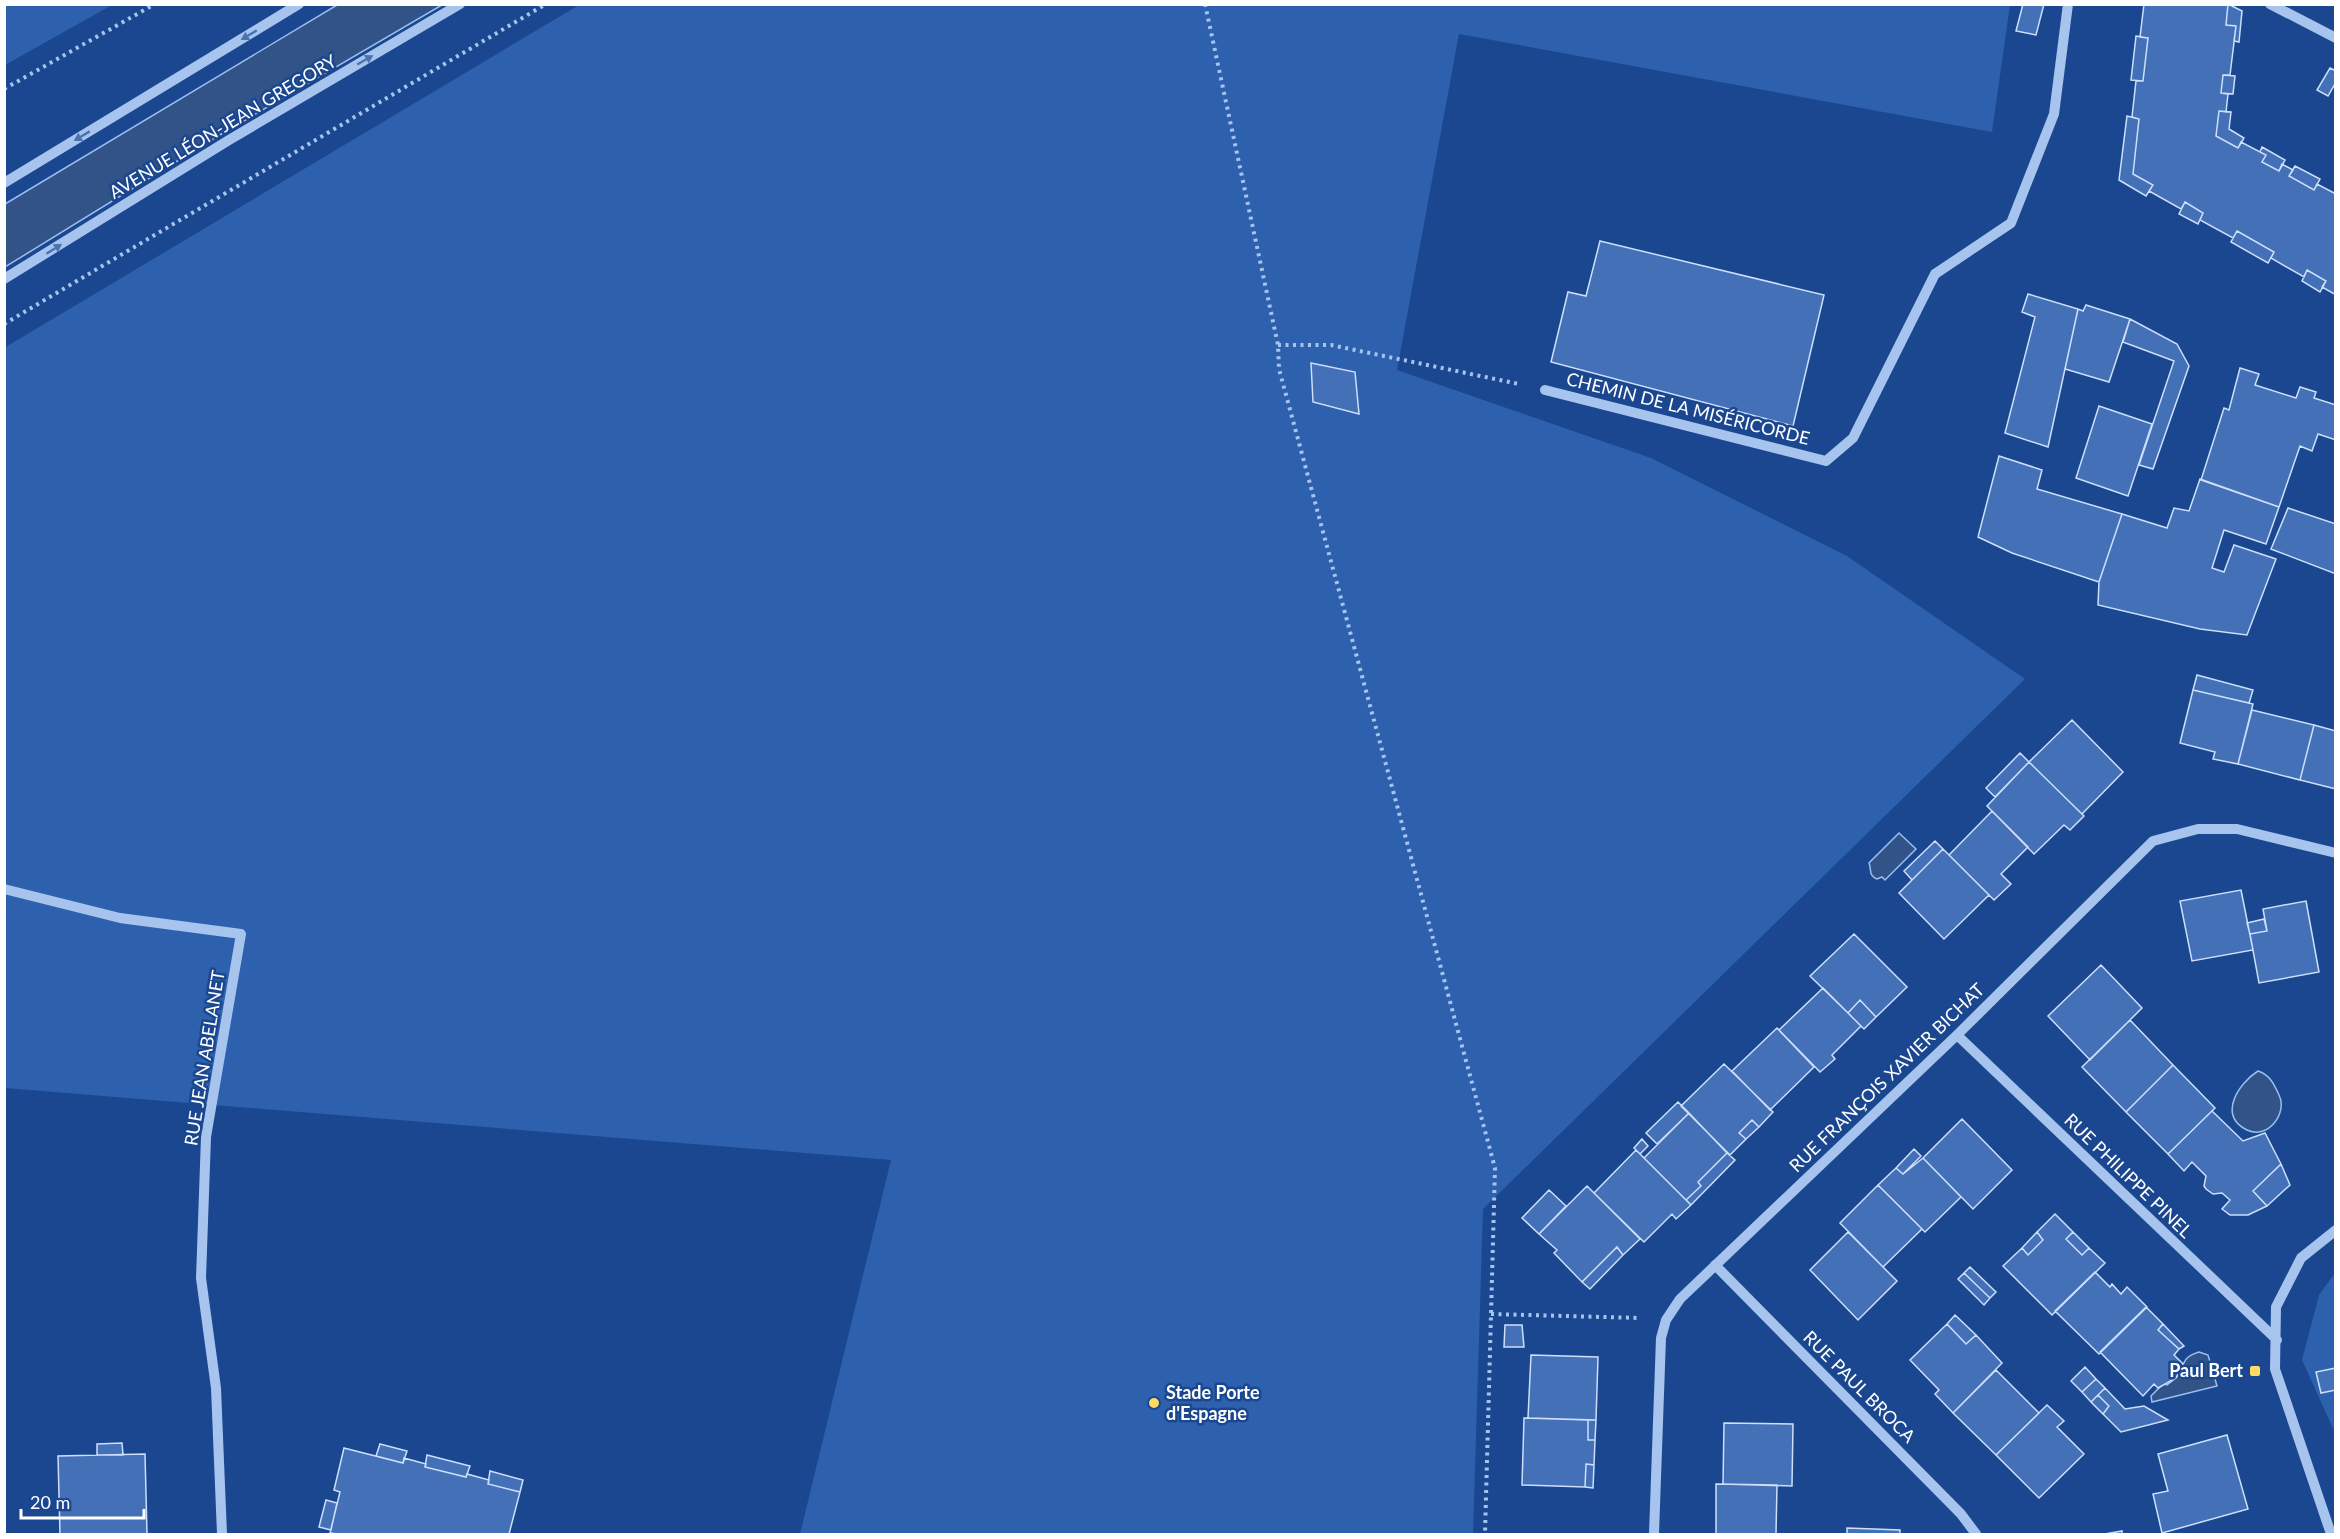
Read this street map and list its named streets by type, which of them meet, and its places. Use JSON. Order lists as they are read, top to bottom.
{
  "streets": {
    "street": [
      "AVENUE LÉON-JEAN GREGORY",
      "CHEMIN DE LA MISÉRICORDE",
      "RUE JEAN ABELANET",
      "RUE FRANÇOIS XAVIER BICHAT",
      "RUE PHILIPPE PINEL",
      "RUE PAUL BROCA"
    ]
  },
  "crossings": [
    ["RUE FRANÇOIS XAVIER BICHAT", "RUE PHILIPPE PINEL"],
    ["RUE FRANÇOIS XAVIER BICHAT", "RUE PAUL BROCA"]
  ],
  "places": {
    "transit": ["Paul Bert"],
    "other": ["Stade Porte d'Espagne"]
  },
  "scale_bar": "20 m"
}
